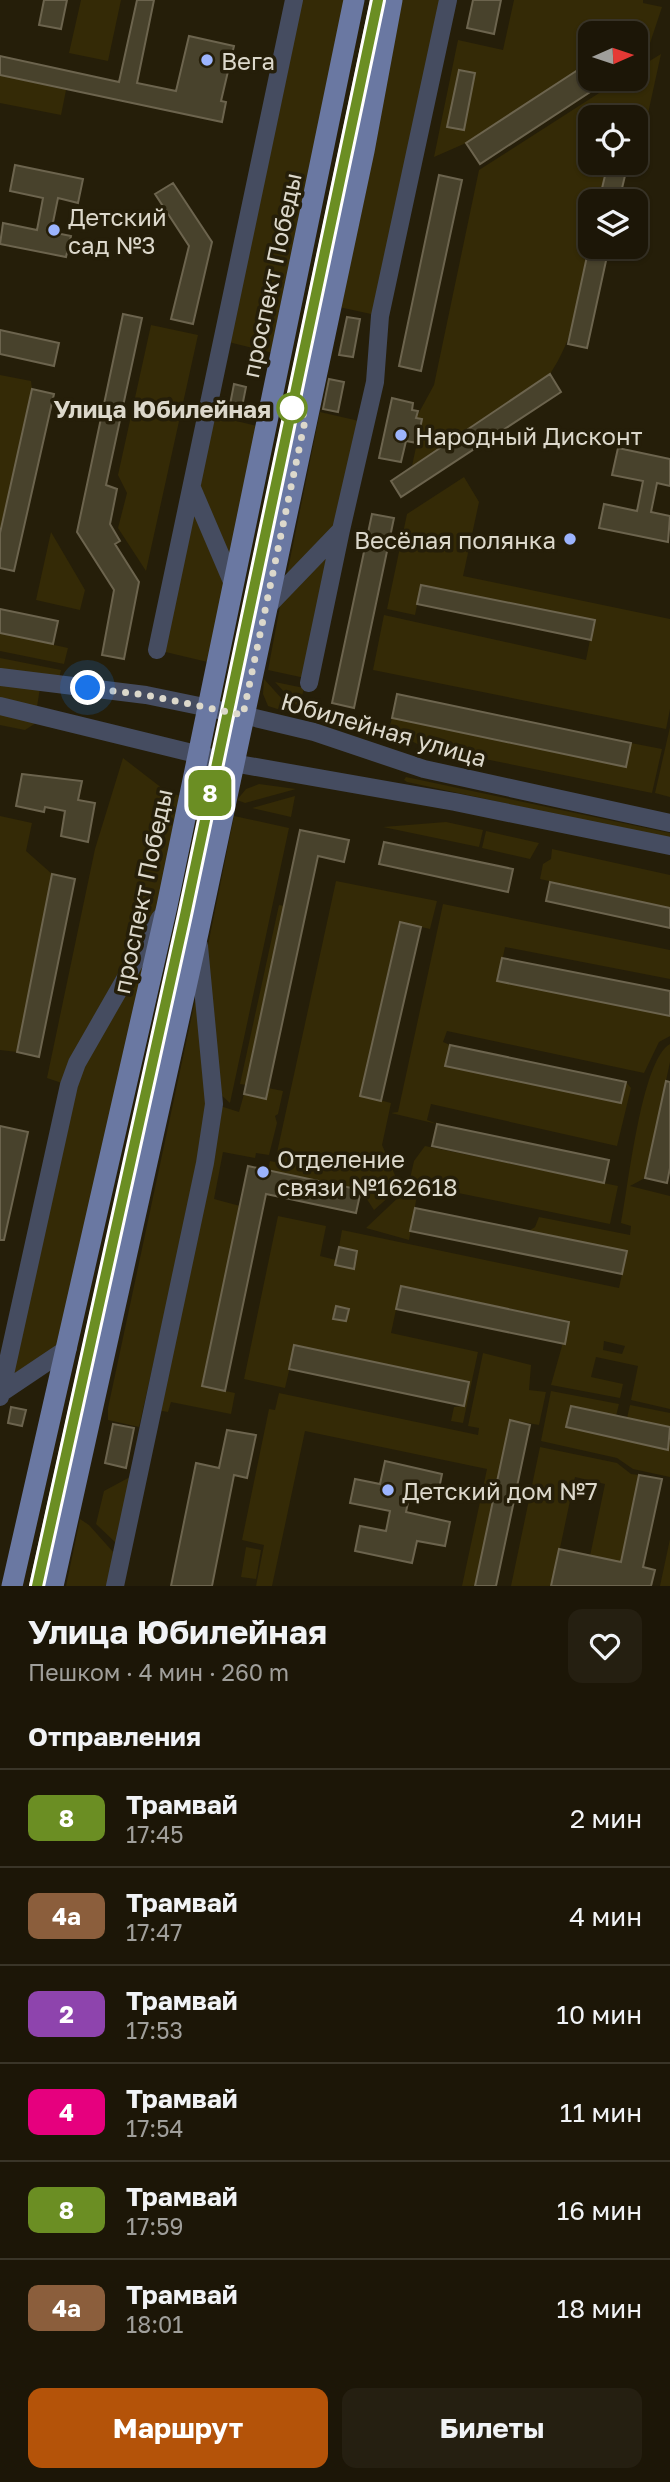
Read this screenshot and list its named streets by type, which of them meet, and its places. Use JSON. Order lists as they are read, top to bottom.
{
  "streets": {
    "main road": ["проспект Победы"],
    "street": ["Юбилейная улица"]
  },
  "crossings": [
    ["проспект Победы", "Юбилейная улица"]
  ],
  "places": [
    "Вега",
    "Детский сад №3",
    "Улица Юбилейная",
    "Народный Дисконт",
    "Весёлая полянка",
    "Отделение связи №162618",
    "Детский дом №7"
  ],
  "lines": ["tram line 8"],
  "north": "right",
  "page": {
    "on_map": "8",
    "heading": [
      ["Улица Юбилейная", "Пешком · 4 мин · 260 m"],
      "Отправления"
    ],
    "list": [
      {
        "mark": "8",
        "name": "Трамвай",
        "note": "17:45",
        "value": "2 мин"
      },
      {
        "mark": "4а",
        "name": "Трамвай",
        "note": "17:47",
        "value": "4 мин"
      },
      {
        "mark": "2",
        "name": "Трамвай",
        "note": "17:53",
        "value": "10 мин"
      },
      {
        "mark": "4",
        "name": "Трамвай",
        "note": "17:54",
        "value": "11 мин"
      },
      {
        "mark": "8",
        "name": "Трамвай",
        "note": "17:59",
        "value": "16 мин"
      },
      {
        "mark": "4а",
        "name": "Трамвай",
        "note": "18:01",
        "value": "18 мин"
      }
    ],
    "buttons": ["Маршрут", "Билеты"]
  }
}
